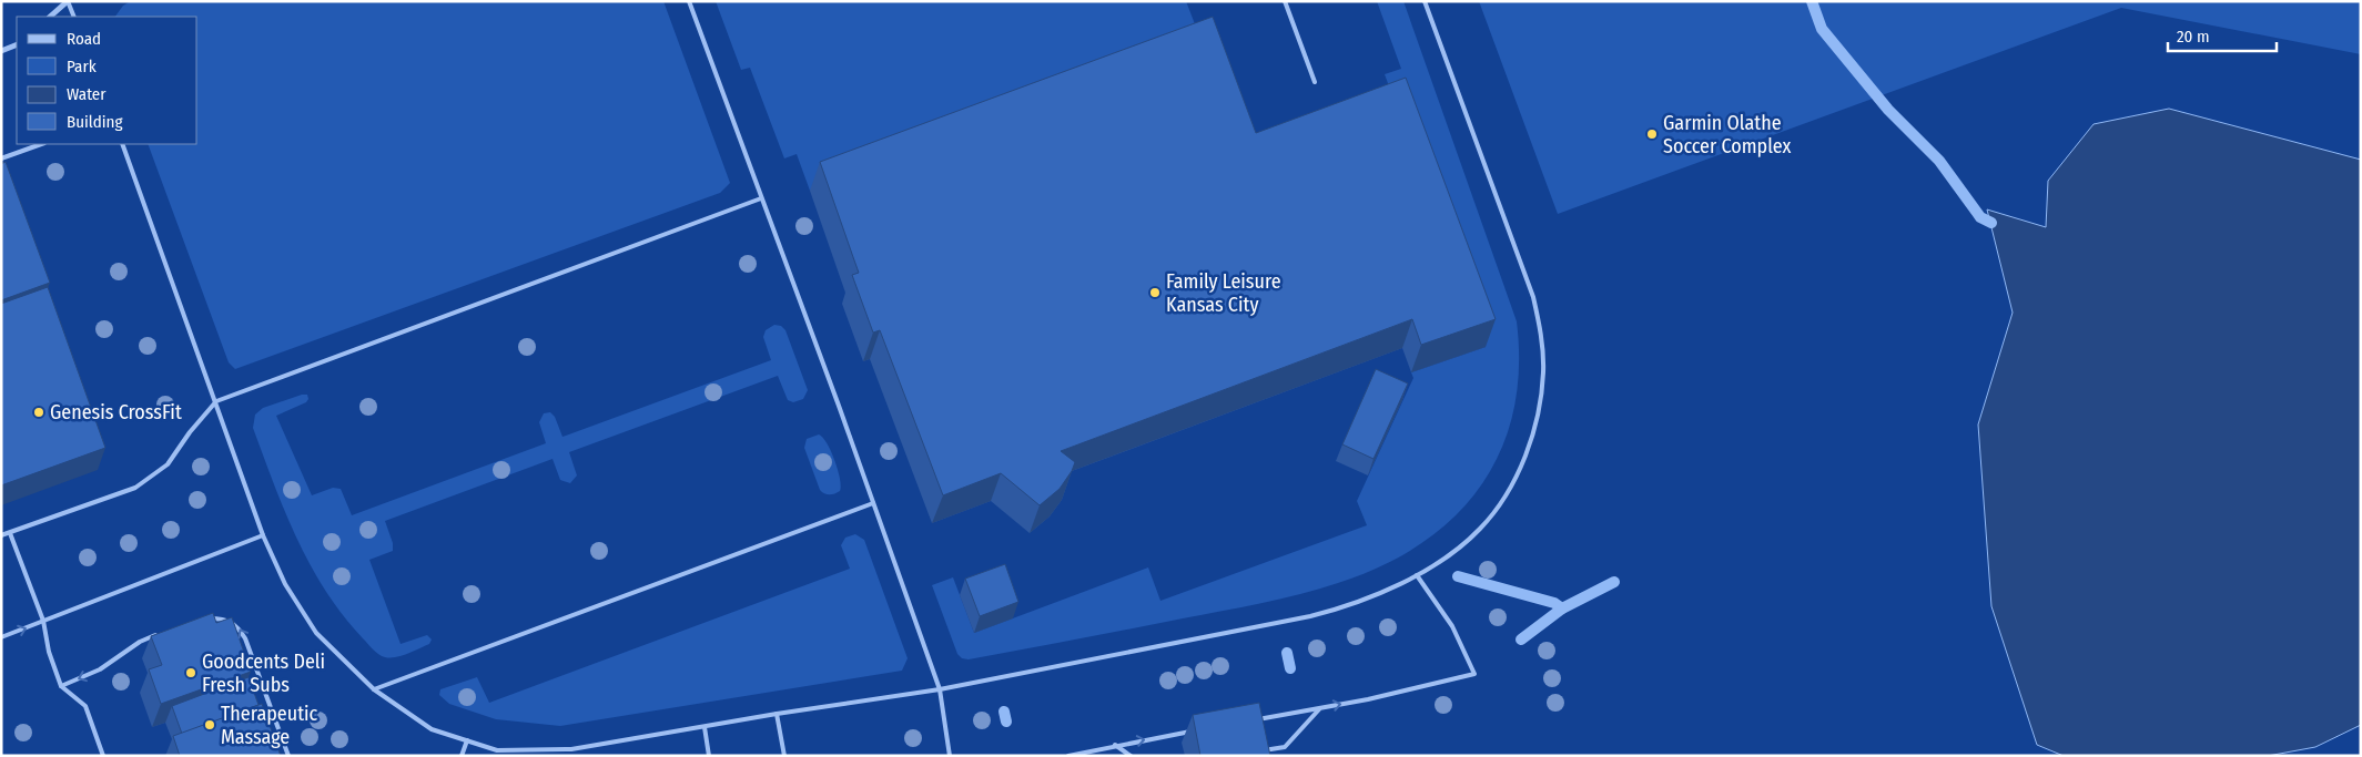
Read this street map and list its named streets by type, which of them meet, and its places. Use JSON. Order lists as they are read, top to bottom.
{
  "places": [
    "Garmin Olathe Soccer Complex",
    "Family Leisure Kansas City",
    "Genesis CrossFit",
    "Goodcents Deli Fresh Subs",
    "Therapeutic Massage"
  ],
  "legend": [
    "Road",
    "Park",
    "Water",
    "Building"
  ],
  "scale_bar": "20 m"
}
